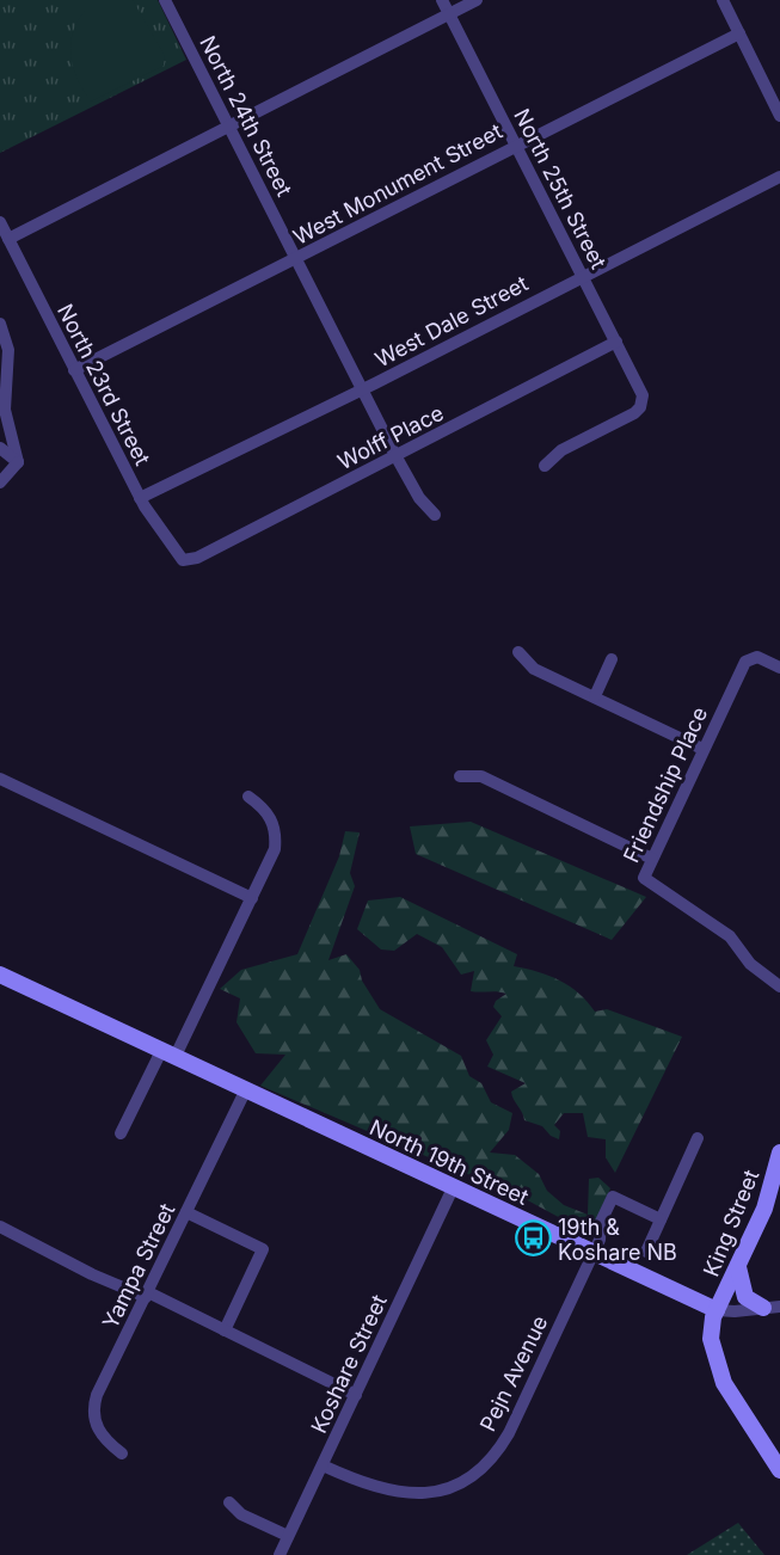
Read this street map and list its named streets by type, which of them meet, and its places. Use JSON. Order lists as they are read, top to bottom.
{
  "streets": {
    "street": [
      "North 24th Street",
      "West Monument Street",
      "North 25th Street",
      "West Dale Street",
      "North 23rd Street",
      "Wolff Place",
      "Friendship Place",
      "North 19th Street",
      "King Street",
      "Yampa Street",
      "Koshare Street",
      "Pejn Avenue"
    ]
  },
  "crossings": [
    ["North 24th Street", "West Monument Street"],
    ["North 24th Street", "West Dale Street"],
    ["North 24th Street", "Wolff Place"],
    ["West Monument Street", "North 25th Street"],
    ["West Monument Street", "North 23rd Street"],
    ["North 25th Street", "West Dale Street"],
    ["North 25th Street", "Wolff Place"],
    ["West Dale Street", "North 23rd Street"],
    ["North 23rd Street", "Wolff Place"],
    ["North 19th Street", "King Street"],
    ["North 19th Street", "Yampa Street"],
    ["North 19th Street", "Koshare Street"],
    ["North 19th Street", "Pejn Avenue"],
    ["Koshare Street", "Pejn Avenue"]
  ],
  "places": {
    "bus stop": ["19th & Koshare NB"]
  }
}
